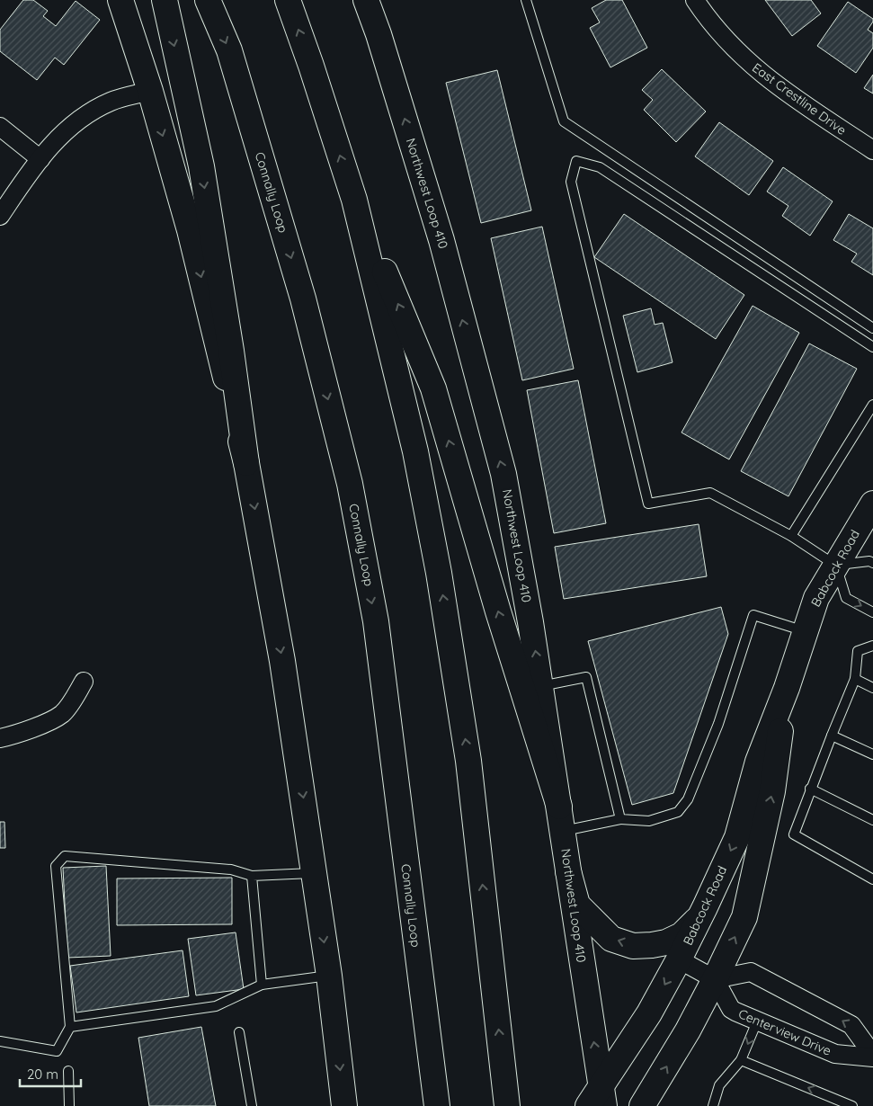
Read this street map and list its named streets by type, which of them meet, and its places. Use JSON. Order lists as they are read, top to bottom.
{
  "streets": {
    "main road": ["Connally Loop", "Northwest Loop 410", "Babcock Road"],
    "street": ["East Crestline Drive", "Centerview Drive"]
  },
  "crossings": [
    ["Northwest Loop 410", "Babcock Road"],
    ["Babcock Road", "Centerview Drive"]
  ],
  "scale_bar": "20 m"
}
